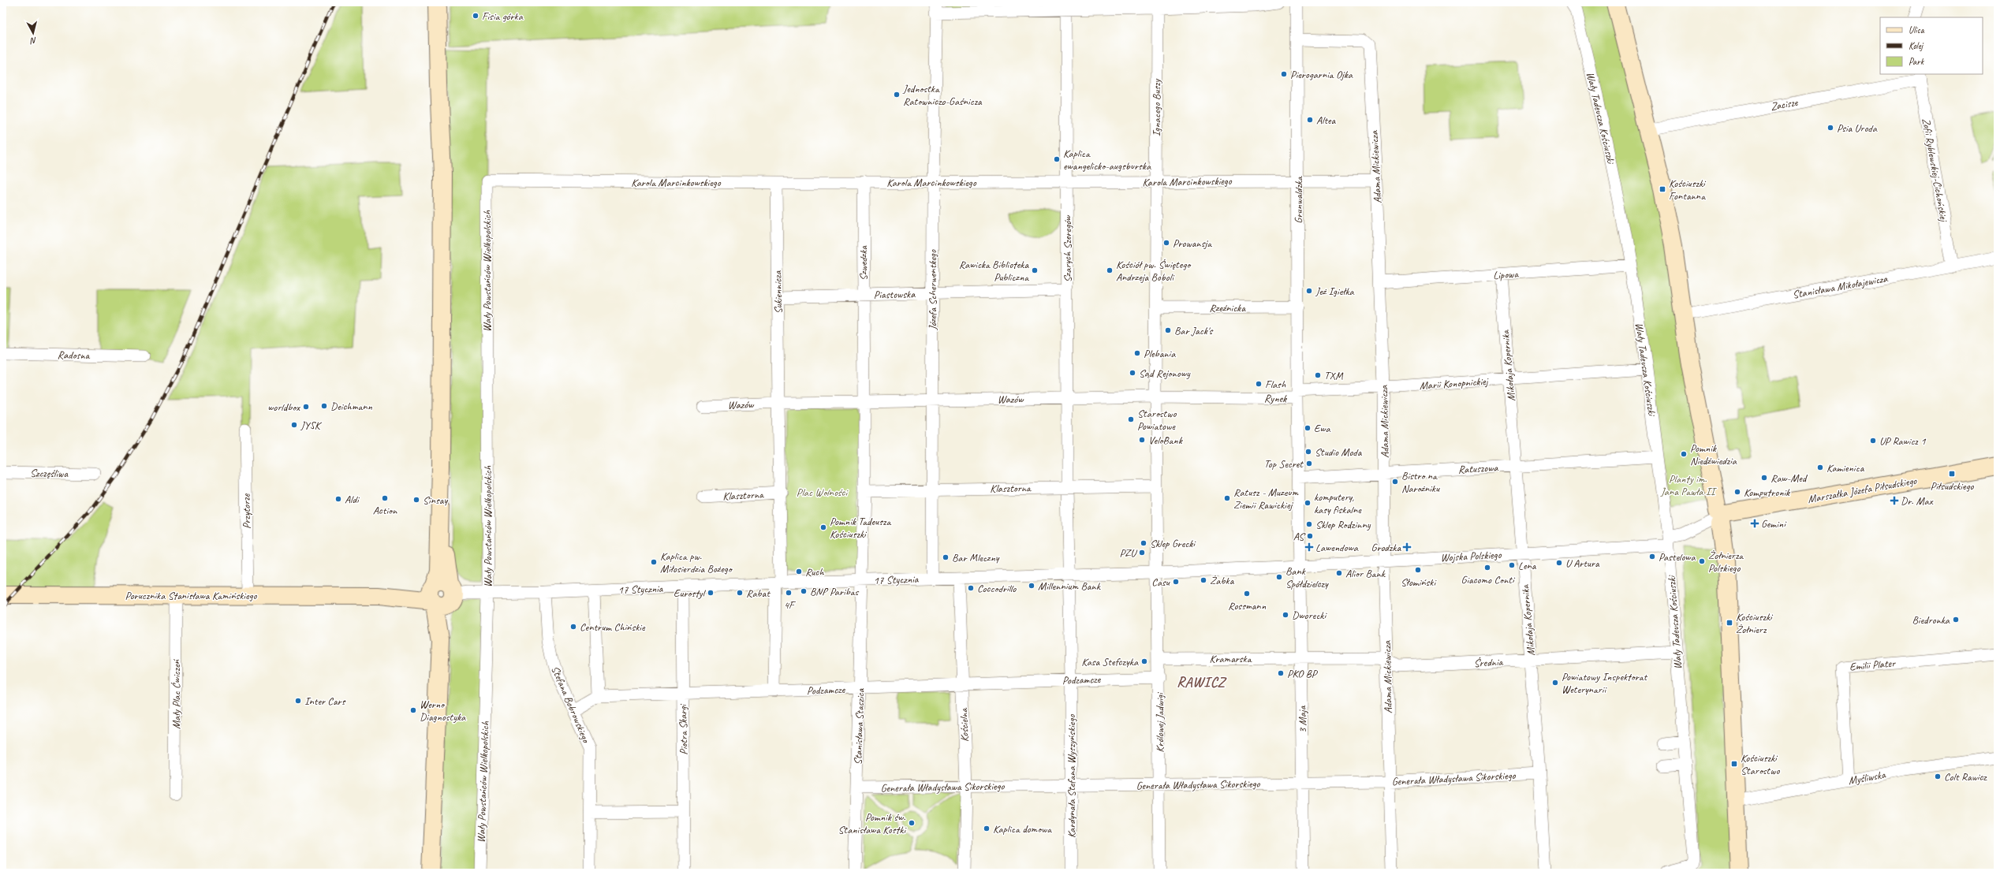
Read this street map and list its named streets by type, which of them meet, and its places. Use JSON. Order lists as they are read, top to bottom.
{
  "streets": {
    "street": [
      "Zacisze",
      "Ignacego Buszy",
      "Wały Tadeusza Kościuszki",
      "Adama Mickiewicza",
      "Zofii Ryblewskiej-Cichońskiej",
      "Karola Marcinkowskiego",
      "Grunwaldzka",
      "Szarych Szeregów",
      "Szwedzka",
      "Wały Powstańców Wielkopolskich",
      "Lipowa",
      "Stanisława Mikołajewicza",
      "Józefa Scherwentkego",
      "Sukiennicza",
      "Piastowska",
      "Rzeźnicka",
      "Radosna",
      "Mikołaja Kopernika",
      "Marii Konopnickiej",
      "Rynek",
      "Wazów",
      "Ratuszowa",
      "Szczęśliwa",
      "Klasztorna",
      "Marszałka Józefa Piłsudskiego",
      "Przytorze",
      "Wojska Polskiego",
      "17 Stycznia",
      "Porucznika Stanisława Kamińskiego",
      "Kramarska",
      "Średnia",
      "Emilii Plater",
      "Podzamcze",
      "Mały Plac Ćwiczeń",
      "Stefana Bobrowskiego",
      "3 Maja",
      "Królowej Jadwigi",
      "Kościelna",
      "Stanisława Staszica",
      "Piotra Skargi",
      "Kardynała Stefana Wyszyńskiego",
      "Myśliwska",
      "Generała Władysława Sikorskiego"
    ]
  },
  "crossings": [
    ["Zacisze", "Zofii Ryblewskiej-Cichońskiej"],
    ["Ignacego Buszy", "Karola Marcinkowskiego"],
    ["Ignacego Buszy", "Rzeźnicka"],
    ["Ignacego Buszy", "Rynek"],
    ["Ignacego Buszy", "Wazów"],
    ["Wały Tadeusza Kościuszki", "Lipowa"],
    ["Wały Tadeusza Kościuszki", "Marii Konopnickiej"],
    ["Wały Tadeusza Kościuszki", "Ratuszowa"],
    ["Wały Tadeusza Kościuszki", "Wojska Polskiego"],
    ["Wały Tadeusza Kościuszki", "Średnia"],
    ["Adama Mickiewicza", "Karola Marcinkowskiego"],
    ["Adama Mickiewicza", "Grunwaldzka"],
    ["Adama Mickiewicza", "Lipowa"],
    ["Adama Mickiewicza", "Marii Konopnickiej"],
    ["Adama Mickiewicza", "Ratuszowa"],
    ["Adama Mickiewicza", "Wojska Polskiego"],
    ["Adama Mickiewicza", "Średnia"],
    ["Adama Mickiewicza", "Generała Władysława Sikorskiego"],
    ["Zofii Ryblewskiej-Cichońskiej", "Stanisława Mikołajewicza"],
    ["Karola Marcinkowskiego", "Grunwaldzka"],
    ["Karola Marcinkowskiego", "Szarych Szeregów"],
    ["Karola Marcinkowskiego", "Szwedzka"],
    ["Karola Marcinkowskiego", "Wały Powstańców Wielkopolskich"],
    ["Karola Marcinkowskiego", "Józefa Scherwentkego"],
    ["Karola Marcinkowskiego", "Sukiennicza"],
    ["Grunwaldzka", "Rzeźnicka"],
    ["Grunwaldzka", "Marii Konopnickiej"],
    ["Grunwaldzka", "Rynek"],
    ["Szarych Szeregów", "Piastowska"],
    ["Szarych Szeregów", "Wazów"],
    ["Szarych Szeregów", "Klasztorna"],
    ["Szarych Szeregów", "17 Stycznia"],
    ["Szarych Szeregów", "Kardynała Stefana Wyszyńskiego"],
    ["Szwedzka", "Piastowska"],
    ["Szwedzka", "Wazów"],
    ["Wały Powstańców Wielkopolskich", "17 Stycznia"],
    ["Lipowa", "Mikołaja Kopernika"],
    ["Józefa Scherwentkego", "Piastowska"],
    ["Józefa Scherwentkego", "Wazów"],
    ["Józefa Scherwentkego", "Klasztorna"],
    ["Józefa Scherwentkego", "17 Stycznia"],
    ["Sukiennicza", "Piastowska"],
    ["Sukiennicza", "Wazów"],
    ["Mikołaja Kopernika", "Marii Konopnickiej"],
    ["Mikołaja Kopernika", "Ratuszowa"],
    ["Mikołaja Kopernika", "Wojska Polskiego"],
    ["Mikołaja Kopernika", "Średnia"],
    ["Mikołaja Kopernika", "Generała Władysława Sikorskiego"],
    ["Marii Konopnickiej", "Rynek"],
    ["Rynek", "Wazów"],
    ["Rynek", "Ratuszowa"],
    ["Rynek", "Wojska Polskiego"],
    ["Rynek", "3 Maja"],
    ["Marszałka Józefa Piłsudskiego", "Wojska Polskiego"],
    ["Przytorze", "Porucznika Stanisława Kamińskiego"],
    ["Wojska Polskiego", "3 Maja"],
    ["17 Stycznia", "Porucznika Stanisława Kamińskiego"],
    ["17 Stycznia", "Stefana Bobrowskiego"],
    ["17 Stycznia", "Królowej Jadwigi"],
    ["17 Stycznia", "Kościelna"],
    ["17 Stycznia", "Stanisława Staszica"],
    ["17 Stycznia", "Piotra Skargi"],
    ["17 Stycznia", "Kardynała Stefana Wyszyńskiego"],
    ["Porucznika Stanisława Kamińskiego", "Mały Plac Ćwiczeń"],
    ["Kramarska", "Średnia"],
    ["Kramarska", "3 Maja"],
    ["Kramarska", "Królowej Jadwigi"],
    ["Średnia", "3 Maja"],
    ["Emilii Plater", "Myśliwska"],
    ["Podzamcze", "Królowej Jadwigi"],
    ["Podzamcze", "Kościelna"],
    ["Podzamcze", "Stanisława Staszica"],
    ["Podzamcze", "Piotra Skargi"],
    ["Podzamcze", "Kardynała Stefana Wyszyńskiego"],
    ["3 Maja", "Generała Władysława Sikorskiego"],
    ["Królowej Jadwigi", "Generała Władysława Sikorskiego"],
    ["Kościelna", "Generała Władysława Sikorskiego"],
    ["Stanisława Staszica", "Generała Władysława Sikorskiego"],
    ["Kardynała Stefana Wyszyńskiego", "Generała Władysława Sikorskiego"]
  ],
  "districts": ["RAWICZ"],
  "parks": ["Planty im. Jana Pawła II", "Plac Wolności"],
  "places": {
    "other": [
      "Fisia górka",
      "Pierogarnia Ojka",
      "Jednostka Ratowniczo-Gaśnicza",
      "Altea",
      "Psia Uroda",
      "Kaplica ewangelicko-augsburska",
      "Prowansja",
      "Rawicka Biblioteka Publiczna",
      "Kościół pw. Świętego Andrzeja Boboli",
      "Jeż Igiełka",
      "Bar Jack's",
      "Plebania",
      "Sąd Rejonowy",
      "TXM",
      "Flash",
      "Deichmann",
      "worldbox",
      "Starostwo Powiatowe",
      "JYSK",
      "Ewa",
      "VeloBank",
      "UP Rawicz 1",
      "Studio Moda",
      "Pomnik Niedźwiedzia",
      "Top Secret",
      "Kamienica",
      "Raw-Med",
      "Bistro na Narożniku",
      "Komputronik",
      "Action",
      "Ratusz - Muzeum Ziemii Rawickiej",
      "Aldi",
      "Sinsay",
      "komputery, kasy fiskalne",
      "Sklep Rodzinny",
      "Pomnik Tadeusza Kościuszki",
      "AS",
      "Sklep Grecki",
      "PZU",
      "Pastelowa",
      "Bar Mleczny",
      "Żołnierza Polskiego",
      "Kaplica pw. Miłosierdzia Bożego",
      "U Artura",
      "Lena",
      "Giacomo Conti",
      "Słomiński",
      "Ruch",
      "Alior Bank",
      "Bank Spółdzielczy",
      "Żabka",
      "Casu",
      "Millennium Bank",
      "Coccodrillo",
      "BNP Paribas",
      "Eurostyl",
      "Rabat",
      "4F",
      "Rossmann",
      "Dworecki",
      "Biedronka",
      "Centrum Chińskie",
      "Kasa Stefczyka",
      "PKO BP",
      "Powiatowy Inspektorat Weterynarii",
      "Inter Cars",
      "Werno Diagnostyka",
      "Colt Rawicz",
      "Pomnik św. Stanisława Kostki",
      "Kaplica domowa"
    ],
    "transit": [
      "Kościuszki Fontanna",
      "Piłsudskiego",
      "Kościuszki Żołnierz",
      "Kościuszki Starostwo"
    ],
    "health": [
      "Dr. Max",
      "Gemini",
      "Lawendowa",
      "Grodzka"
    ]
  },
  "legend": ["Ulica", "Kolej", "Park"],
  "north": "bottom"
}
